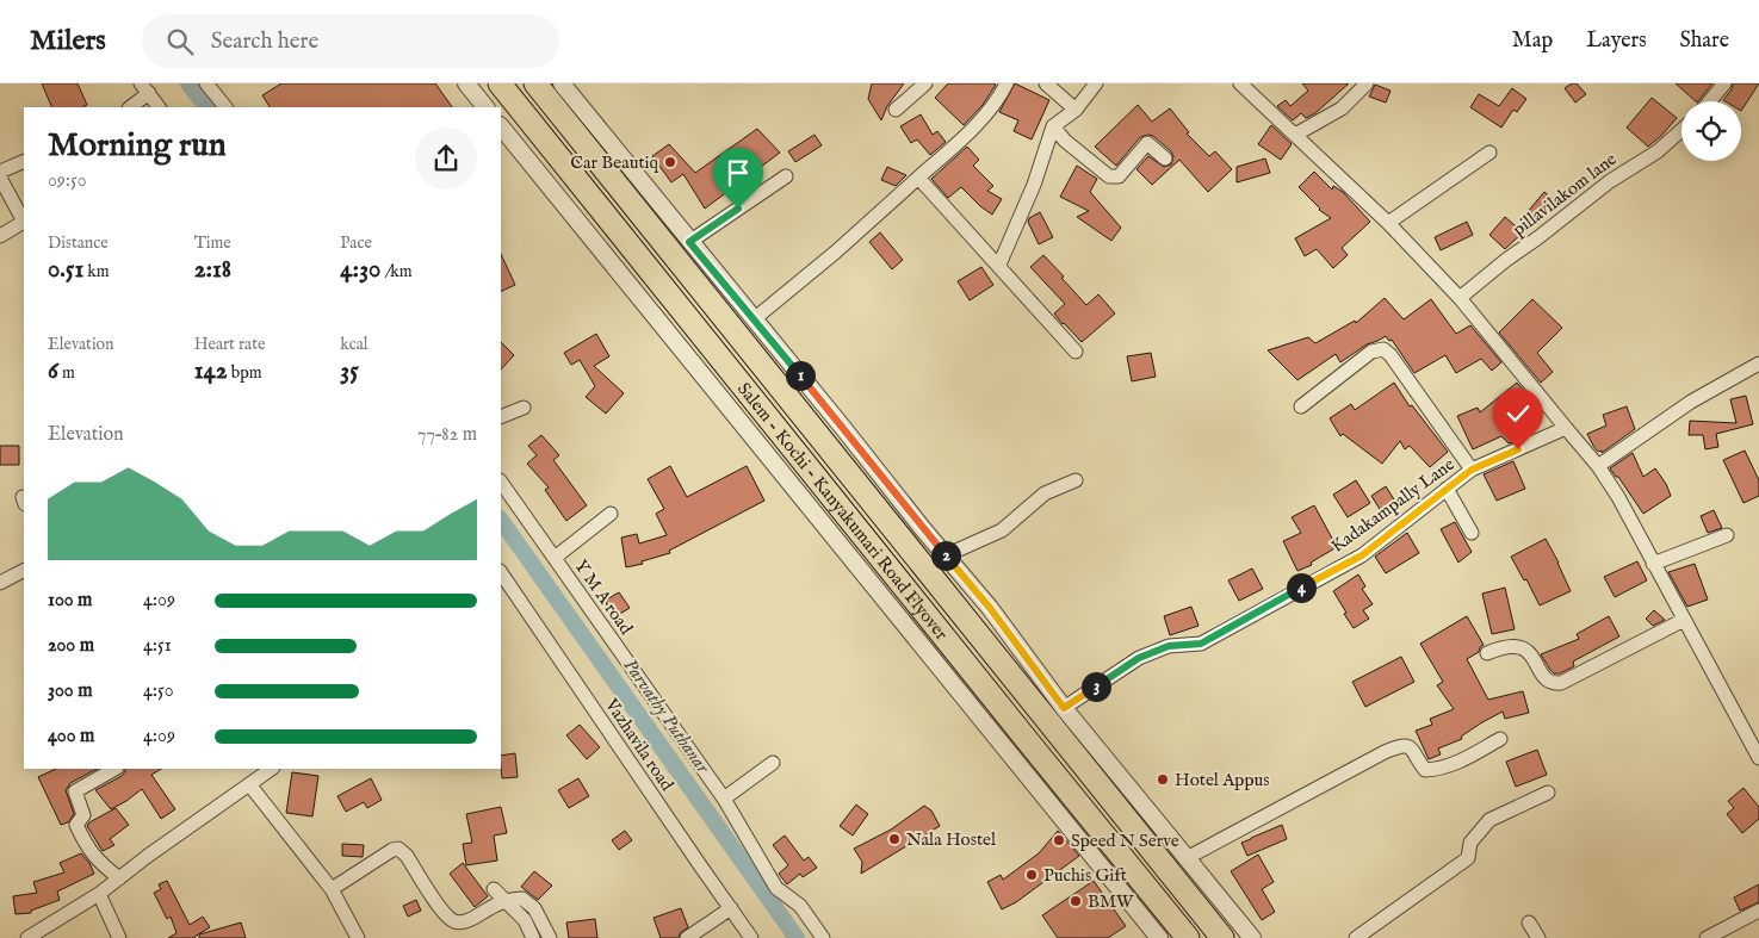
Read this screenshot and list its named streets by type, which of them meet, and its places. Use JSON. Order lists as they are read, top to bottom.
{
  "streets": {
    "highway": ["Salem - Kochi - Kanyakumari Road Flyover"],
    "street": [
      "pillavilakom lane",
      "Kadakampally Lane",
      "Y M A road",
      "Vazhavila road"
    ]
  },
  "water": ["Parvathy Puthanar"],
  "places": [
    "Car Beautiq",
    "Hotel Appus",
    "Nala Hostel",
    "Speed N Serve",
    "Puchis Gift",
    "BMW"
  ],
  "page": {
    "header": "Milers",
    "search": "Search here",
    "nav": ["Map", "Layers", "Share"],
    "heading": ["Morning run", "09:50"],
    "stats": [
      ["Distance", "0.51 km"],
      ["Time", "2:18"],
      ["Pace", "4:30 /km"],
      ["Elevation", "6 m"],
      ["Heart rate", "142 bpm"],
      ["kcal", "35"]
    ],
    "pins": [
      "1",
      "2",
      "4",
      "3"
    ],
    "chart": ["Elevation", "77–82 m"],
    "list": [
      {
        "name": "100 m",
        "note": "4:09"
      },
      {
        "name": "200 m",
        "note": "4:51"
      },
      {
        "name": "300 m",
        "note": "4:50"
      },
      {
        "name": "400 m",
        "note": "4:09"
      }
    ]
  }
}
